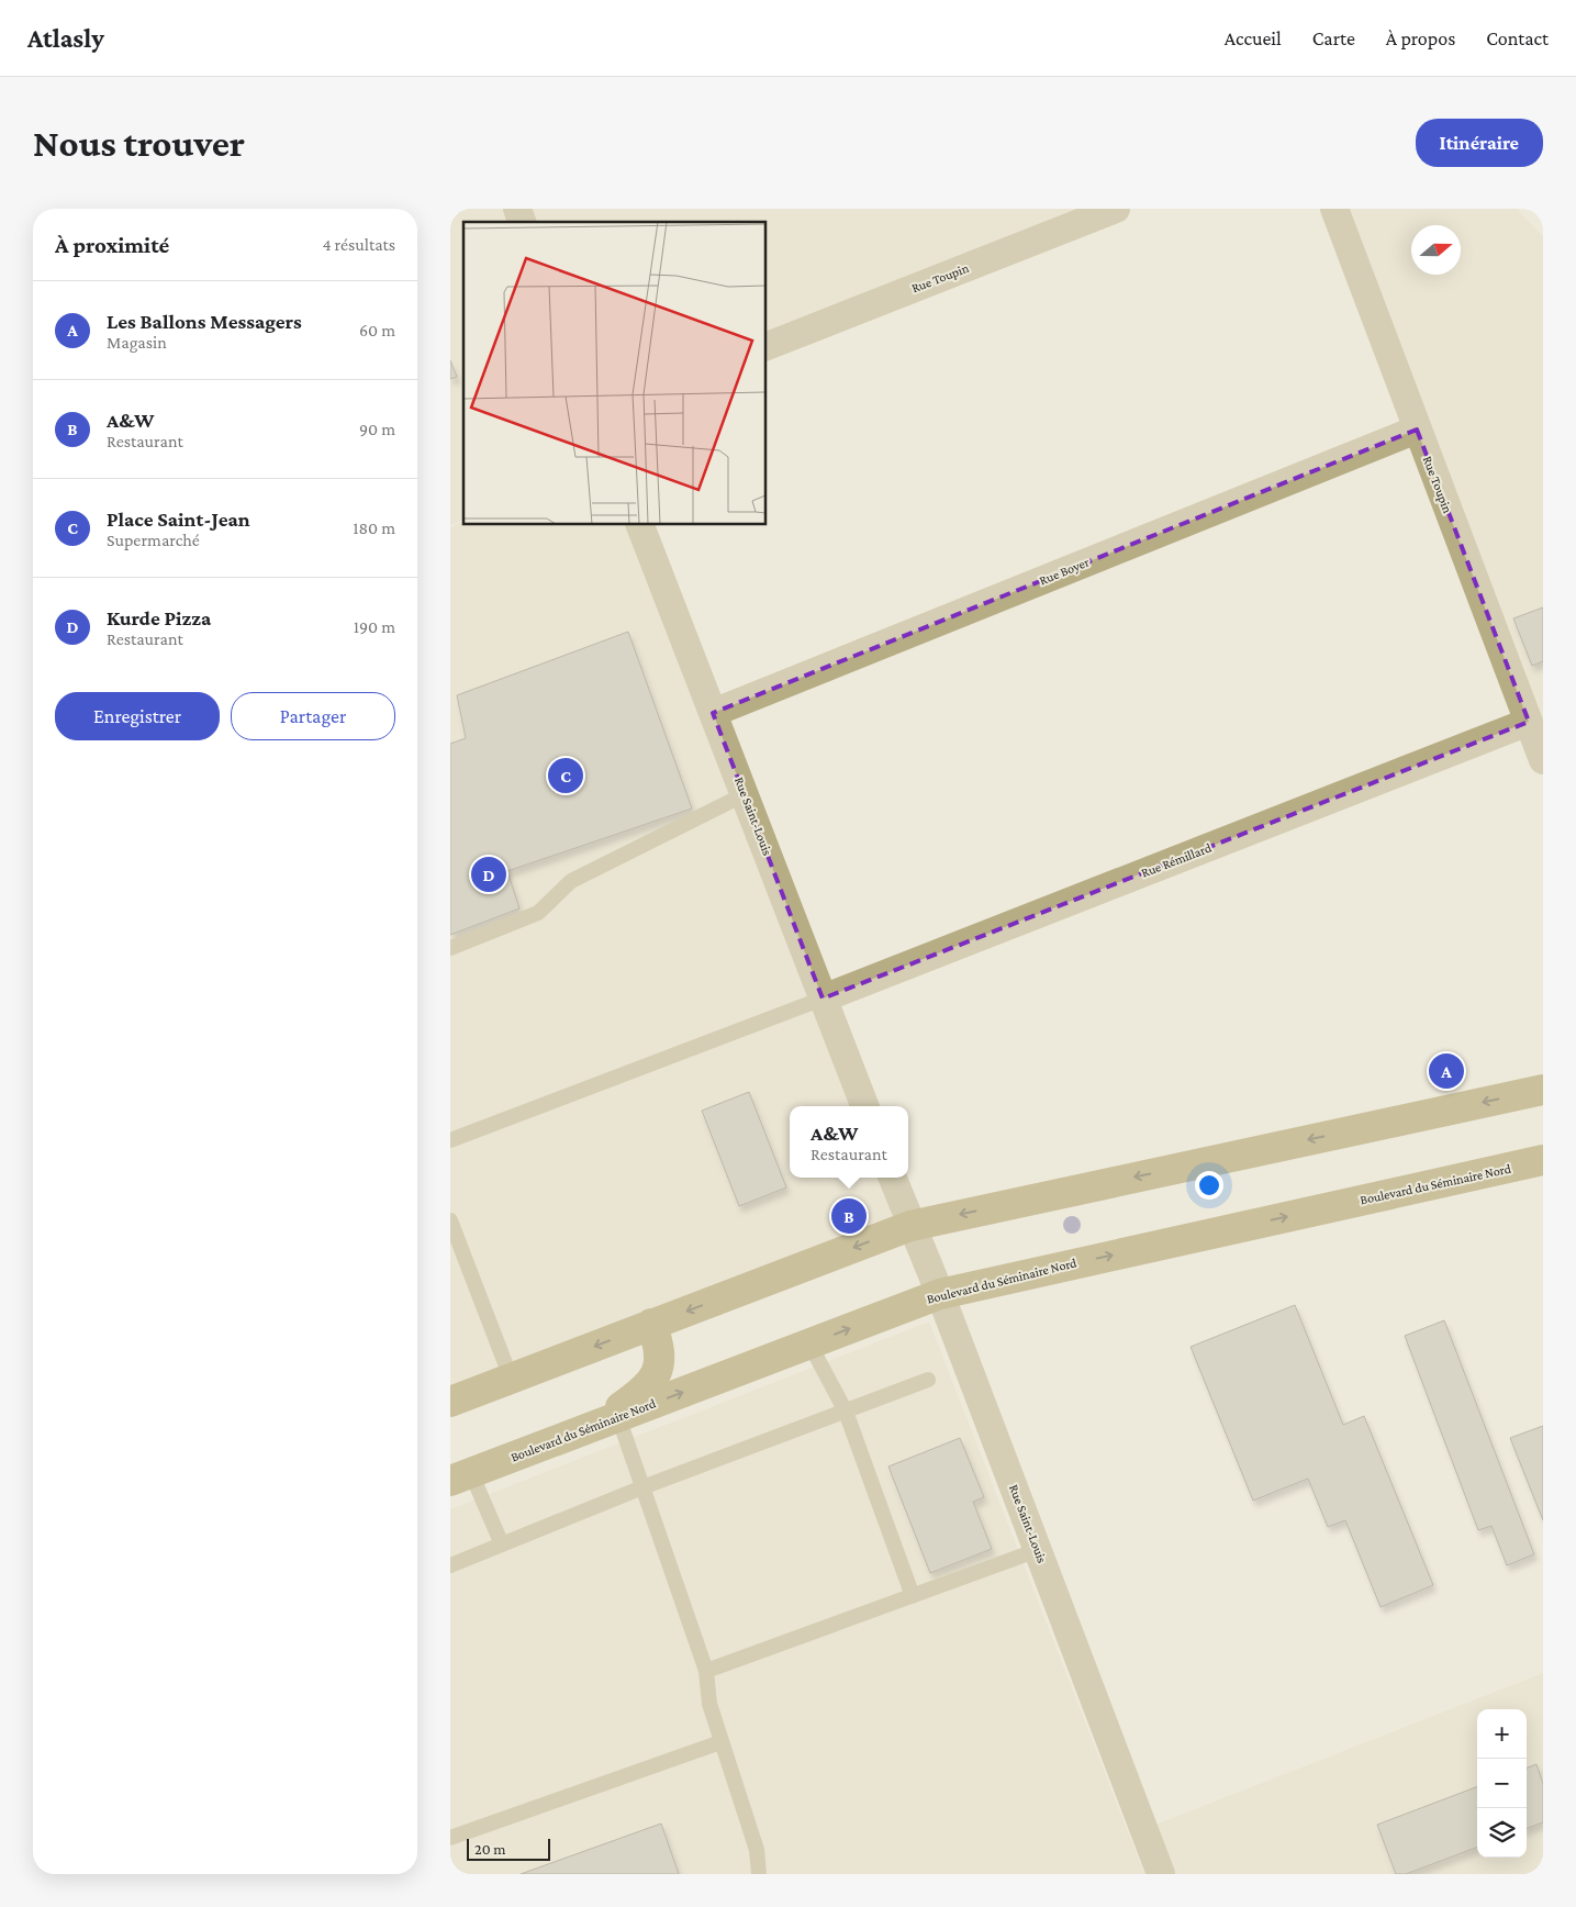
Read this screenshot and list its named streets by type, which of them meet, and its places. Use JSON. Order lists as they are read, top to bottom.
{
  "streets": {
    "main road": ["Boulevard du Séminaire Nord"],
    "street": [
      "Rue Toupin",
      "Rue Boyer",
      "Rue Saint-Louis",
      "Rue Rémillard"
    ]
  },
  "crossings": [
    ["Rue Toupin", "Rue Boyer"],
    ["Rue Toupin", "Rue Rémillard"],
    ["Rue Boyer", "Rue Saint-Louis"],
    ["Rue Saint-Louis", "Rue Rémillard"],
    ["Rue Saint-Louis", "Boulevard du Séminaire Nord"]
  ],
  "scale_bar": "20 m",
  "north": "right",
  "page": {
    "header": "Atlasly",
    "nav": [
      "Accueil",
      "Carte",
      "À propos",
      "Contact"
    ],
    "buttons": [
      "Itinéraire",
      ["Enregistrer", "Partager"]
    ],
    "title": "Nous trouver",
    "heading": ["À proximité", "4 résultats"],
    "list": [
      {
        "mark": "A",
        "name": "Les Ballons Messagers",
        "note": "Magasin",
        "value": "60 m"
      },
      {
        "mark": "B",
        "name": "A&W",
        "note": "Restaurant",
        "value": "90 m"
      },
      {
        "mark": "C",
        "name": "Place Saint-Jean",
        "note": "Supermarché",
        "value": "180 m"
      },
      {
        "mark": "D",
        "name": "Kurde Pizza",
        "note": "Restaurant",
        "value": "190 m"
      }
    ],
    "pins": [
      "C",
      "D",
      "A",
      "B"
    ],
    "popup": ["A&W", "Restaurant"],
    "map_buttons": ["+", "−"],
    "scale": "20 m"
  }
}
